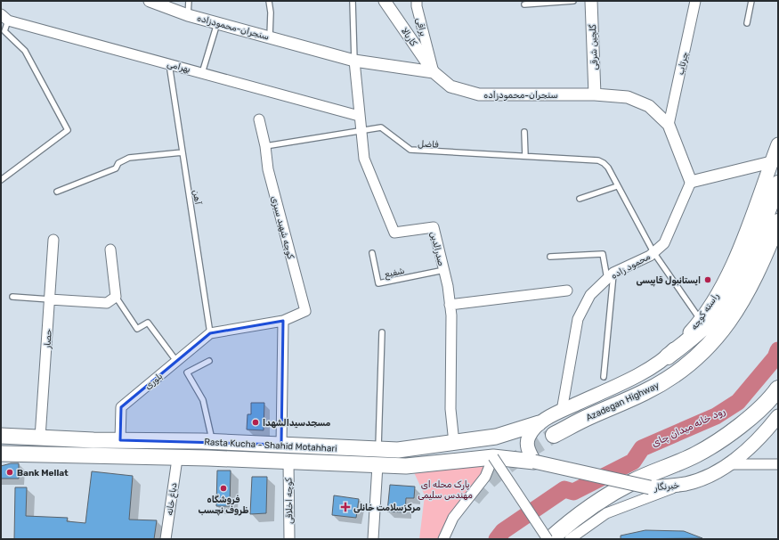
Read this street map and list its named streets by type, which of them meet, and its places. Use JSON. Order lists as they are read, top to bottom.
{
  "streets": {
    "highway": ["Azadegan Highway"],
    "main road": ["راسته کوچه", "Rasta Kucha - Shahid Motahhari", "خبرنگار"],
    "street": [
      "سنجران-محمودزاده",
      "یراقی",
      "کاربالا",
      "گلچین شرقی",
      "چرتاب",
      "بهرامی",
      "کوچه شهید سبزی",
      "صدرالدین",
      "محمود زاده",
      "حصار",
      "بلوری",
      "دباغ خانه",
      "کوچه اخلاقی"
    ],
    "lane": ["فاضل", "آهن", "شفیع"]
  },
  "crossings": [
    ["سنجران-محمودزاده", "یراقی"],
    ["سنجران-محمودزاده", "کاربالا"],
    ["سنجران-محمودزاده", "گلچین شرقی"],
    ["سنجران-محمودزاده", "چرتاب"],
    ["سنجران-محمودزاده", "صدرالدین"],
    ["سنجران-محمودزاده", "محمود زاده"],
    ["یراقی", "کاربالا"],
    ["بهرامی", "آهن"],
    ["بهرامی", "صدرالدین"],
    ["فاضل", "کوچه شهید سبزی"],
    ["فاضل", "صدرالدین"],
    ["آهن", "کوچه شهید سبزی"],
    ["آهن", "بلوری"],
    ["کوچه شهید سبزی", "بلوری"],
    ["صدرالدین", "شفیع"],
    ["صدرالدین", "Rasta Kucha - Shahid Motahhari"],
    ["محمود زاده", "راسته کوچه"],
    ["راسته کوچه", "Rasta Kucha - Shahid Motahhari"],
    ["حصار", "Rasta Kucha - Shahid Motahhari"],
    ["بلوری", "Rasta Kucha - Shahid Motahhari"],
    ["Rasta Kucha - Shahid Motahhari", "خبرنگار"],
    ["Rasta Kucha - Shahid Motahhari", "دباغ خانه"],
    ["Rasta Kucha - Shahid Motahhari", "کوچه اخلاقی"]
  ],
  "water": ["رود خانه میدان چای"],
  "parks": ["پارک محله ای مهندس سلیمی"],
  "places": {
    "other": [
      "ایستانبول قاپیسی",
      "مسجدسیدالشهدا",
      "Bank Mellat",
      "فروشگاه ظروف نچسب"
    ],
    "health": ["مرکزسلامت خانلی"]
  }
}
